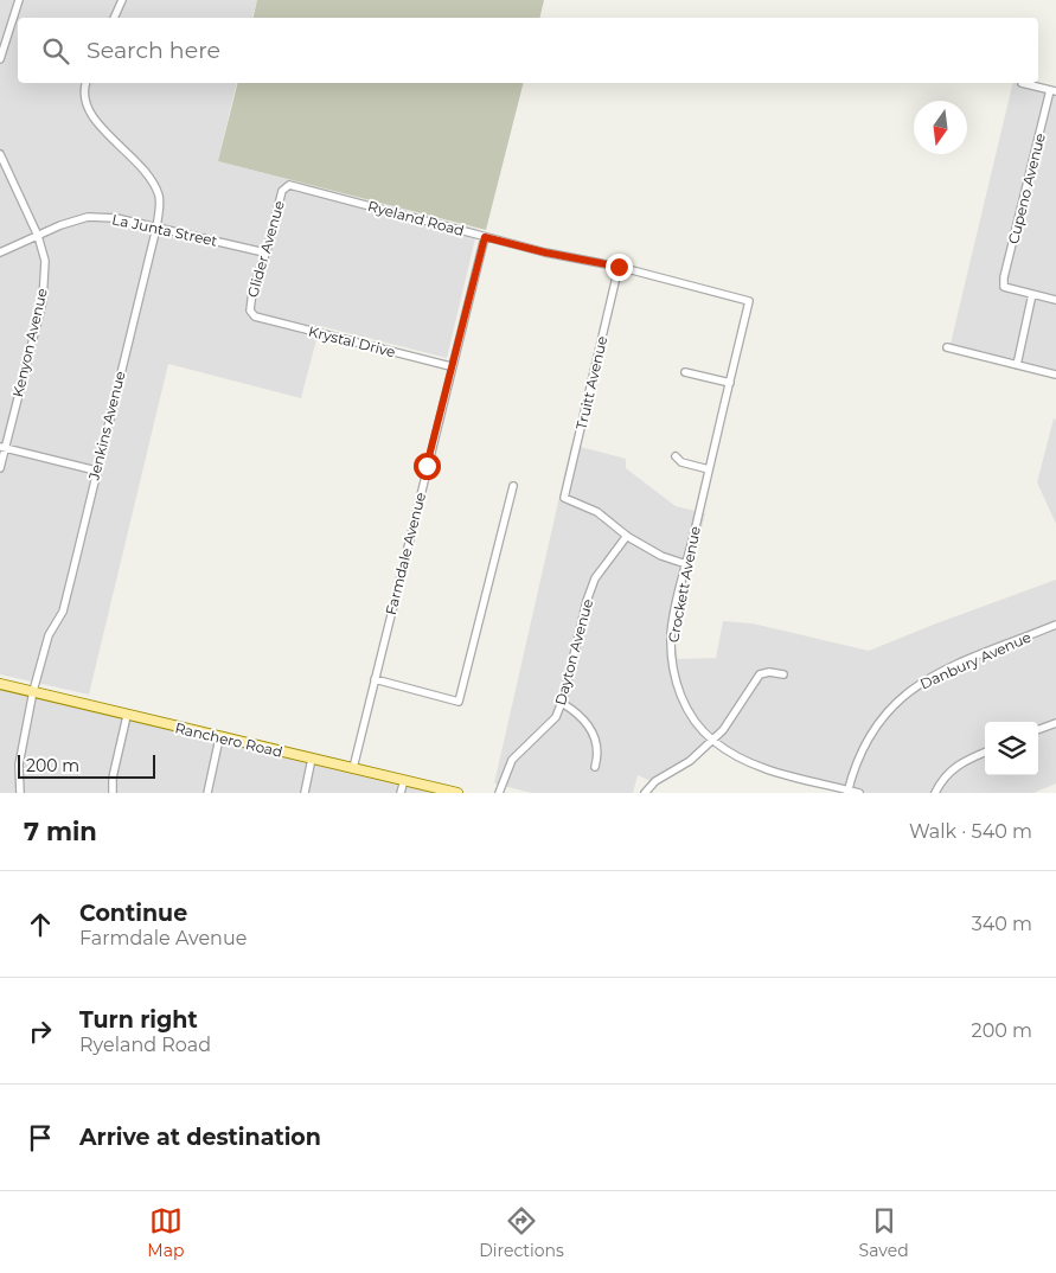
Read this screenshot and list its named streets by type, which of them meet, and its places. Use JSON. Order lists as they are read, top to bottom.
{
  "streets": {
    "main road": ["Ranchero Road"],
    "street": [
      "Cupeno Avenue",
      "Ryeland Road",
      "La Junta Street",
      "Glider Avenue",
      "Krystal Drive",
      "Kenyon Avenue",
      "Truitt Avenue",
      "Jenkins Avenue",
      "Farmdale Avenue",
      "Crockett Avenue",
      "Dayton Avenue",
      "Danbury Avenue"
    ]
  },
  "crossings": [
    ["Ryeland Road", "Glider Avenue"],
    ["Ryeland Road", "Truitt Avenue"],
    ["Ryeland Road", "Farmdale Avenue"],
    ["Ryeland Road", "Crockett Avenue"],
    ["La Junta Street", "Glider Avenue"],
    ["La Junta Street", "Kenyon Avenue"],
    ["La Junta Street", "Jenkins Avenue"],
    ["Glider Avenue", "Krystal Drive"],
    ["Krystal Drive", "Farmdale Avenue"],
    ["Truitt Avenue", "Dayton Avenue"],
    ["Jenkins Avenue", "Ranchero Road"],
    ["Farmdale Avenue", "Ranchero Road"],
    ["Crockett Avenue", "Danbury Avenue"]
  ],
  "scale_bar": "200 m",
  "north": "bottom",
  "page": {
    "search": "Search here",
    "scale": "200 m",
    "heading": ["7 min", "Walk · 540 m"],
    "list": [
      ["Continue", "Farmdale Avenue", "340 m"],
      ["Turn right", "Ryeland Road", "200 m"],
      "Arrive at destination"
    ],
    "nav": ["Map", "Directions", "Saved"]
  }
}
